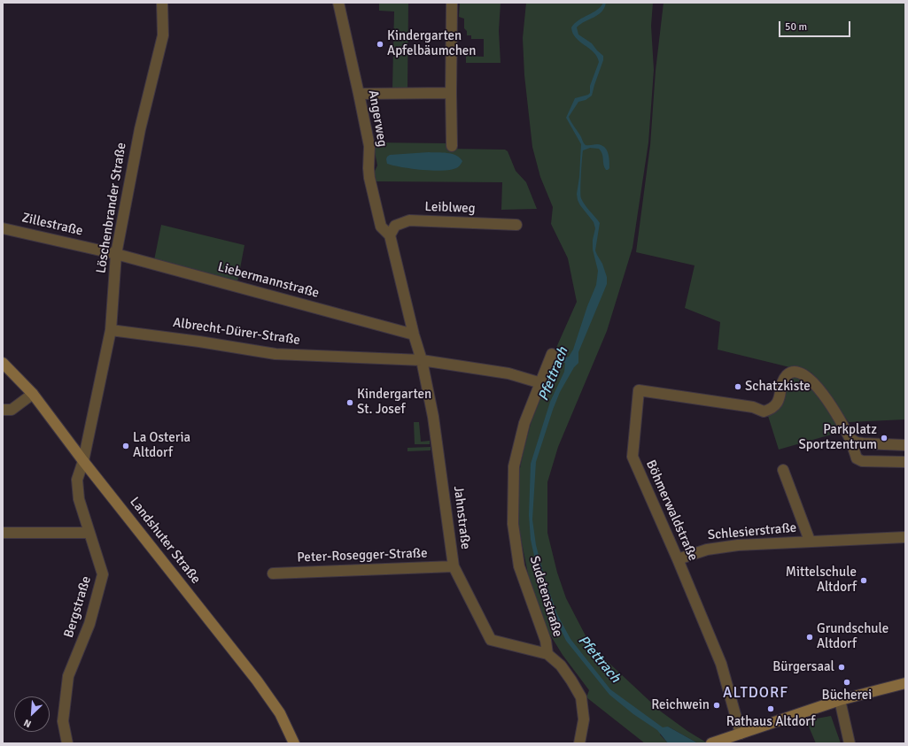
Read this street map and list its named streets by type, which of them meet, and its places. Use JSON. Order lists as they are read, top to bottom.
{
  "streets": {
    "street": [
      "Angerweg",
      "Löschenbrander Straße",
      "Leiblweg",
      "Zillestraße",
      "Liebermannstraße",
      "Albrecht-Dürer-Straße",
      "Böhmerwaldstraße",
      "Jahnstraße",
      "Schlesierstraße",
      "Landshuter Straße",
      "Peter-Rosegger-Straße",
      "Sudetenstraße",
      "Bergstraße"
    ]
  },
  "crossings": [
    ["Angerweg", "Leiblweg"],
    ["Angerweg", "Jahnstraße"],
    ["Löschenbrander Straße", "Zillestraße"],
    ["Löschenbrander Straße", "Liebermannstraße"],
    ["Löschenbrander Straße", "Albrecht-Dürer-Straße"],
    ["Löschenbrander Straße", "Landshuter Straße"],
    ["Löschenbrander Straße", "Bergstraße"],
    ["Leiblweg", "Jahnstraße"],
    ["Zillestraße", "Liebermannstraße"],
    ["Liebermannstraße", "Jahnstraße"],
    ["Albrecht-Dürer-Straße", "Jahnstraße"],
    ["Böhmerwaldstraße", "Schlesierstraße"],
    ["Jahnstraße", "Peter-Rosegger-Straße"],
    ["Jahnstraße", "Sudetenstraße"],
    ["Landshuter Straße", "Bergstraße"]
  ],
  "districts": ["ALTDORF"],
  "water": ["Pfettrach"],
  "places": [
    "Kindergarten Apfelbäumchen",
    "Schatzkiste",
    "Kindergarten St. Josef",
    "Parkplatz Sportzentrum",
    "La Osteria Altdorf",
    "Mittelschule Altdorf",
    "Grundschule Altdorf",
    "Bürgersaal",
    "Bücherei",
    "Reichwein",
    "Rathaus Altdorf"
  ],
  "scale_bar": "50 m",
  "north": "bottom left"
}
